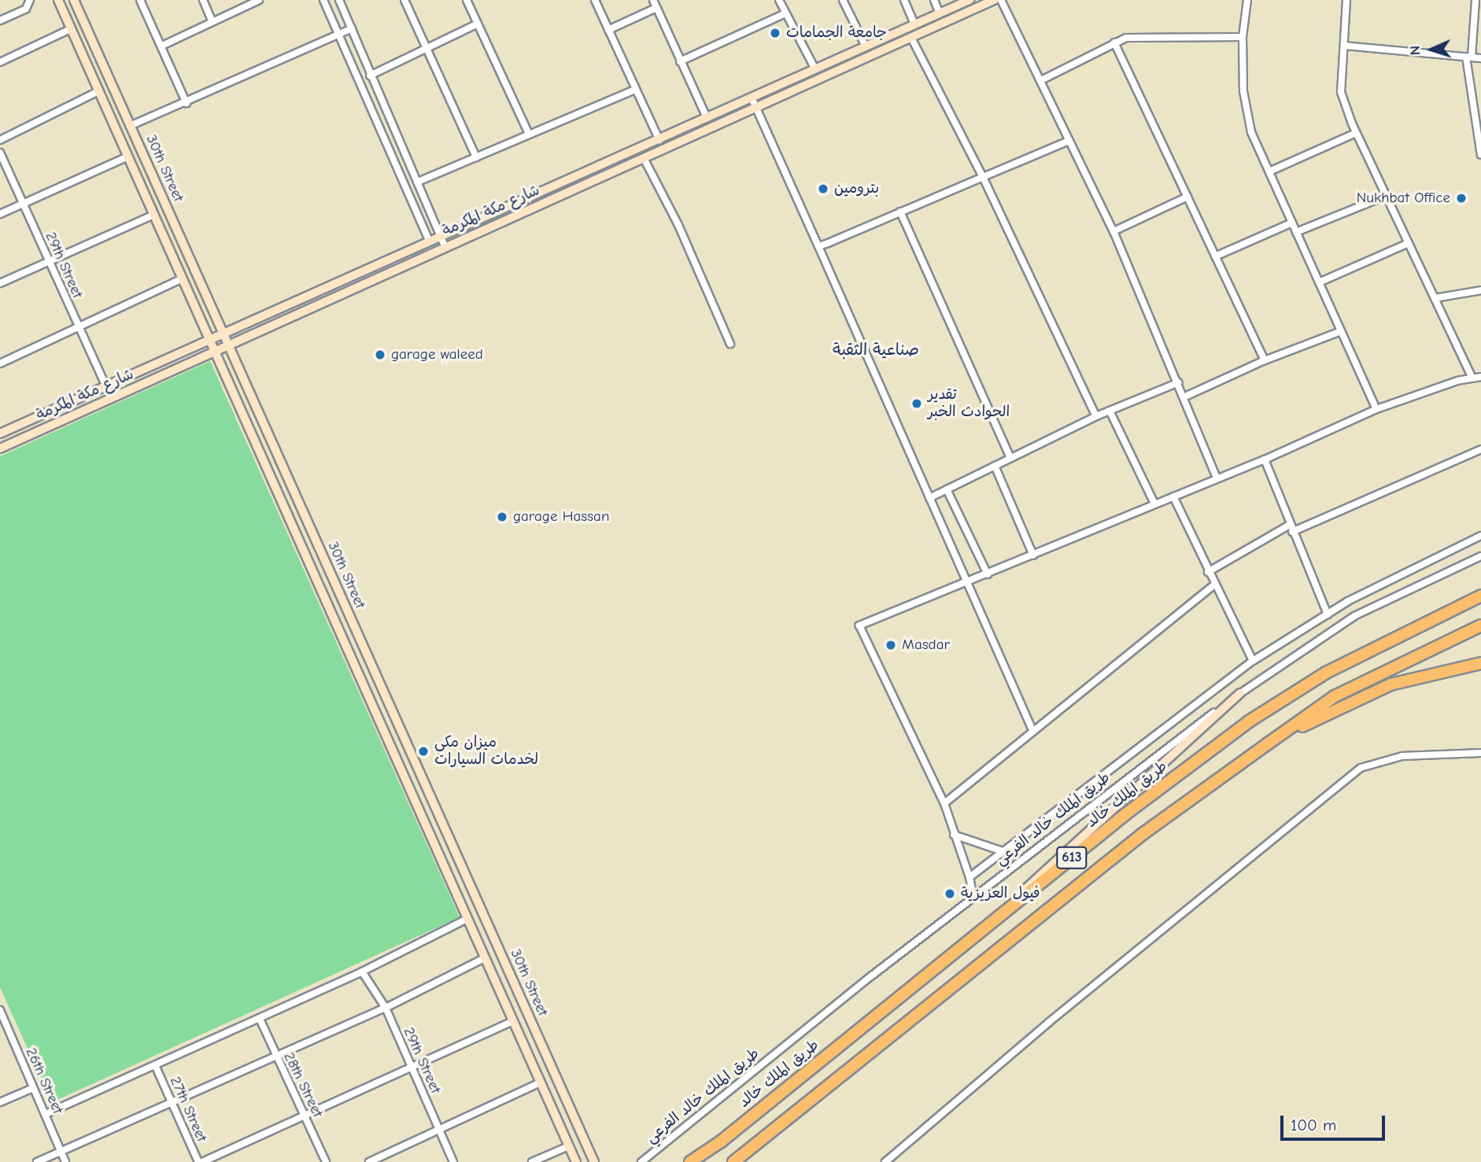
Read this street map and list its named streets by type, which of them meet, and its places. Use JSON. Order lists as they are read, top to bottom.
{
  "streets": {
    "highway": ["طريق الملك خالد", "613"],
    "street": [
      "30th Street",
      "شارع مكة المكرمة",
      "29th Street",
      "طريق الملك خالد الفرعي",
      "26th Street",
      "28th Street",
      "27th Street"
    ]
  },
  "crossings": [
    ["30th Street", "شارع مكة المكرمة"],
    ["شارع مكة المكرمة", "29th Street"]
  ],
  "districts": ["صناعية الثقبة"],
  "places": [
    "جامعة الجمامات",
    "بترومين",
    "Nukhbat Office",
    "garage waleed",
    "تقدير الحوادث الخبر",
    "garage Hassan",
    "Masdar",
    "ميزان مكي لخدمات السيارات",
    "فيول العزيزية"
  ],
  "scale_bar": "100 m",
  "north": "left"
}
